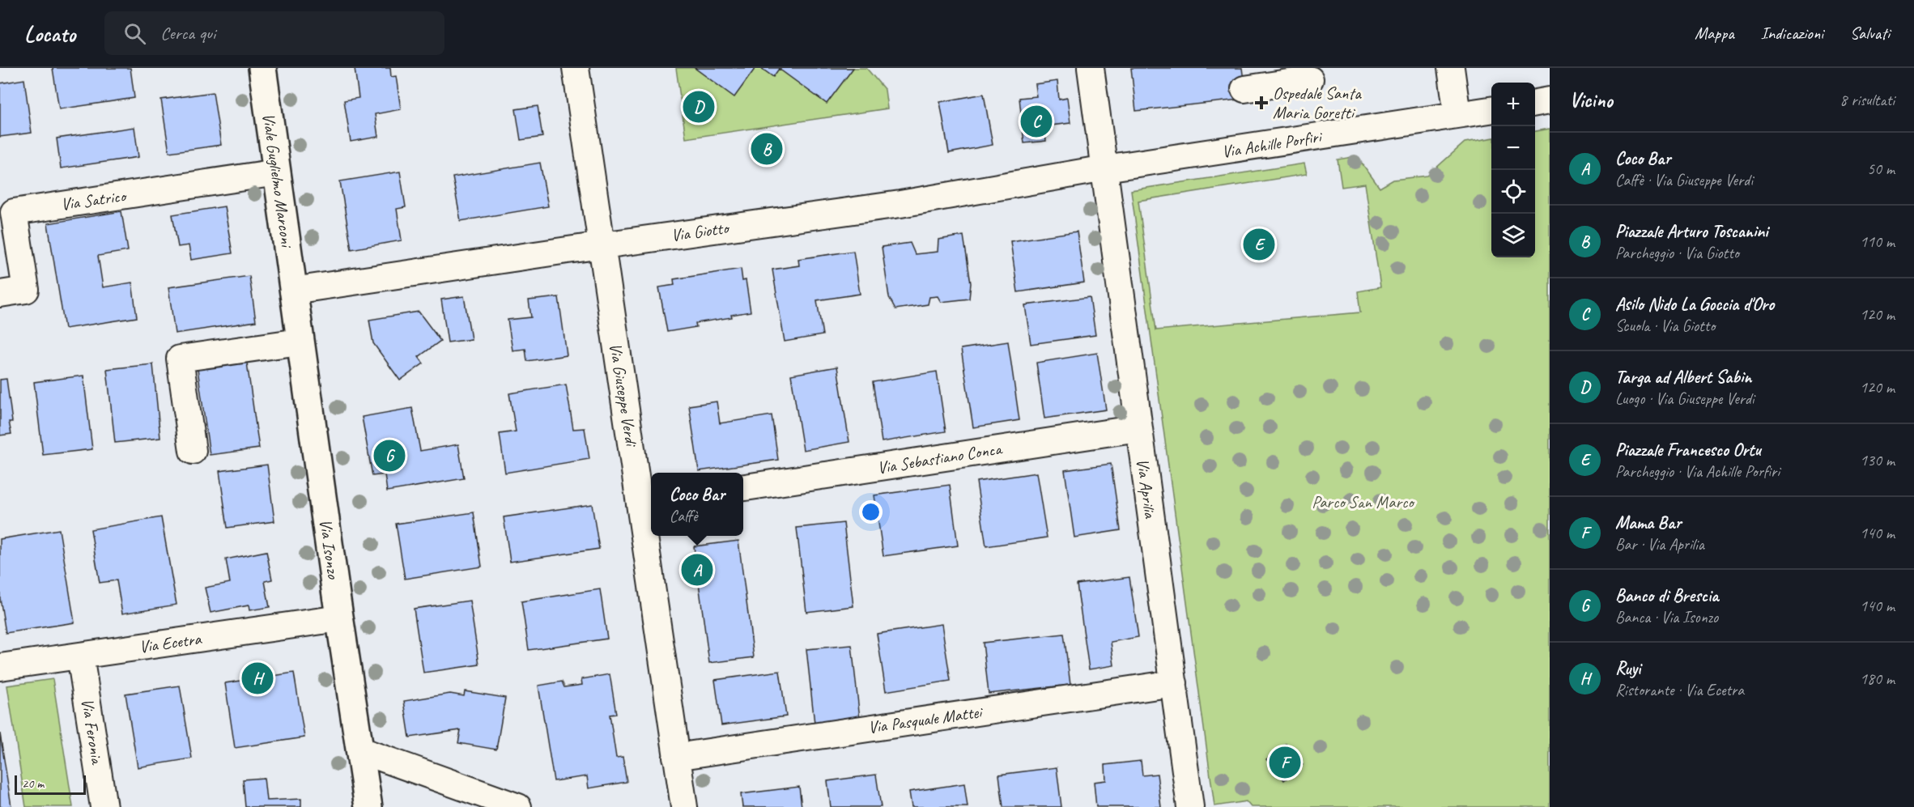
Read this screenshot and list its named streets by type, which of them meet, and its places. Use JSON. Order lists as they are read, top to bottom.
{
  "streets": {
    "main road": ["Viale Guglielmo Marconi", "Via Isonzo"],
    "street": [
      "Via Achille Porfiri",
      "Via Satrico",
      "Via Giotto",
      "Via Giuseppe Verdi",
      "Via Sebastiano Conca",
      "Via Aprilia",
      "Via Ecetra",
      "Via Pasquale Mattei",
      "Via Feronia"
    ]
  },
  "crossings": [
    ["Via Achille Porfiri", "Via Giotto"],
    ["Via Achille Porfiri", "Via Aprilia"],
    ["Viale Guglielmo Marconi", "Via Satrico"],
    ["Viale Guglielmo Marconi", "Via Giotto"],
    ["Viale Guglielmo Marconi", "Via Isonzo"],
    ["Via Giotto", "Via Giuseppe Verdi"],
    ["Via Giotto", "Via Aprilia"],
    ["Via Giotto", "Via Isonzo"],
    ["Via Giuseppe Verdi", "Via Pasquale Mattei"],
    ["Via Sebastiano Conca", "Via Aprilia"],
    ["Via Aprilia", "Via Pasquale Mattei"],
    ["Via Isonzo", "Via Ecetra"],
    ["Via Ecetra", "Via Feronia"]
  ],
  "parks": ["Parco San Marco"],
  "places": {
    "health": ["Ospedale Santa Maria Goretti"]
  },
  "scale_bar": "20 m",
  "page": {
    "header": "Locato",
    "search": "Cerca qui",
    "nav": ["Mappa", "Indicazioni", "Salvati"],
    "heading": ["Vicino", "8 risultati"],
    "map_buttons": ["+", "−"],
    "pins": [
      "D",
      "C",
      "B",
      "E",
      "G",
      "A",
      "H",
      "F"
    ],
    "list": [
      {
        "mark": "A",
        "name": "Coco Bar",
        "note": "Caffè · Via Giuseppe Verdi",
        "value": "50 m"
      },
      {
        "mark": "B",
        "name": "Piazzale Arturo Toscanini",
        "note": "Parcheggio · Via Giotto",
        "value": "110 m"
      },
      {
        "mark": "C",
        "name": "Asilo Nido La Goccia d'Oro",
        "note": "Scuola · Via Giotto",
        "value": "120 m"
      },
      {
        "mark": "D",
        "name": "Targa ad Albert Sabin",
        "note": "Luogo · Via Giuseppe Verdi",
        "value": "120 m"
      },
      {
        "mark": "E",
        "name": "Piazzale Francesco Ortu",
        "note": "Parcheggio · Via Achille Porfiri",
        "value": "130 m"
      },
      {
        "mark": "F",
        "name": "Mama Bar",
        "note": "Bar · Via Aprilia",
        "value": "140 m"
      },
      {
        "mark": "G",
        "name": "Banco di Brescia",
        "note": "Banca · Via Isonzo",
        "value": "140 m"
      },
      {
        "mark": "H",
        "name": "Ruyi",
        "note": "Ristorante · Via Ecetra",
        "value": "180 m"
      }
    ],
    "popup": ["Coco Bar", "Caffè"],
    "scale": "20 m"
  }
}
